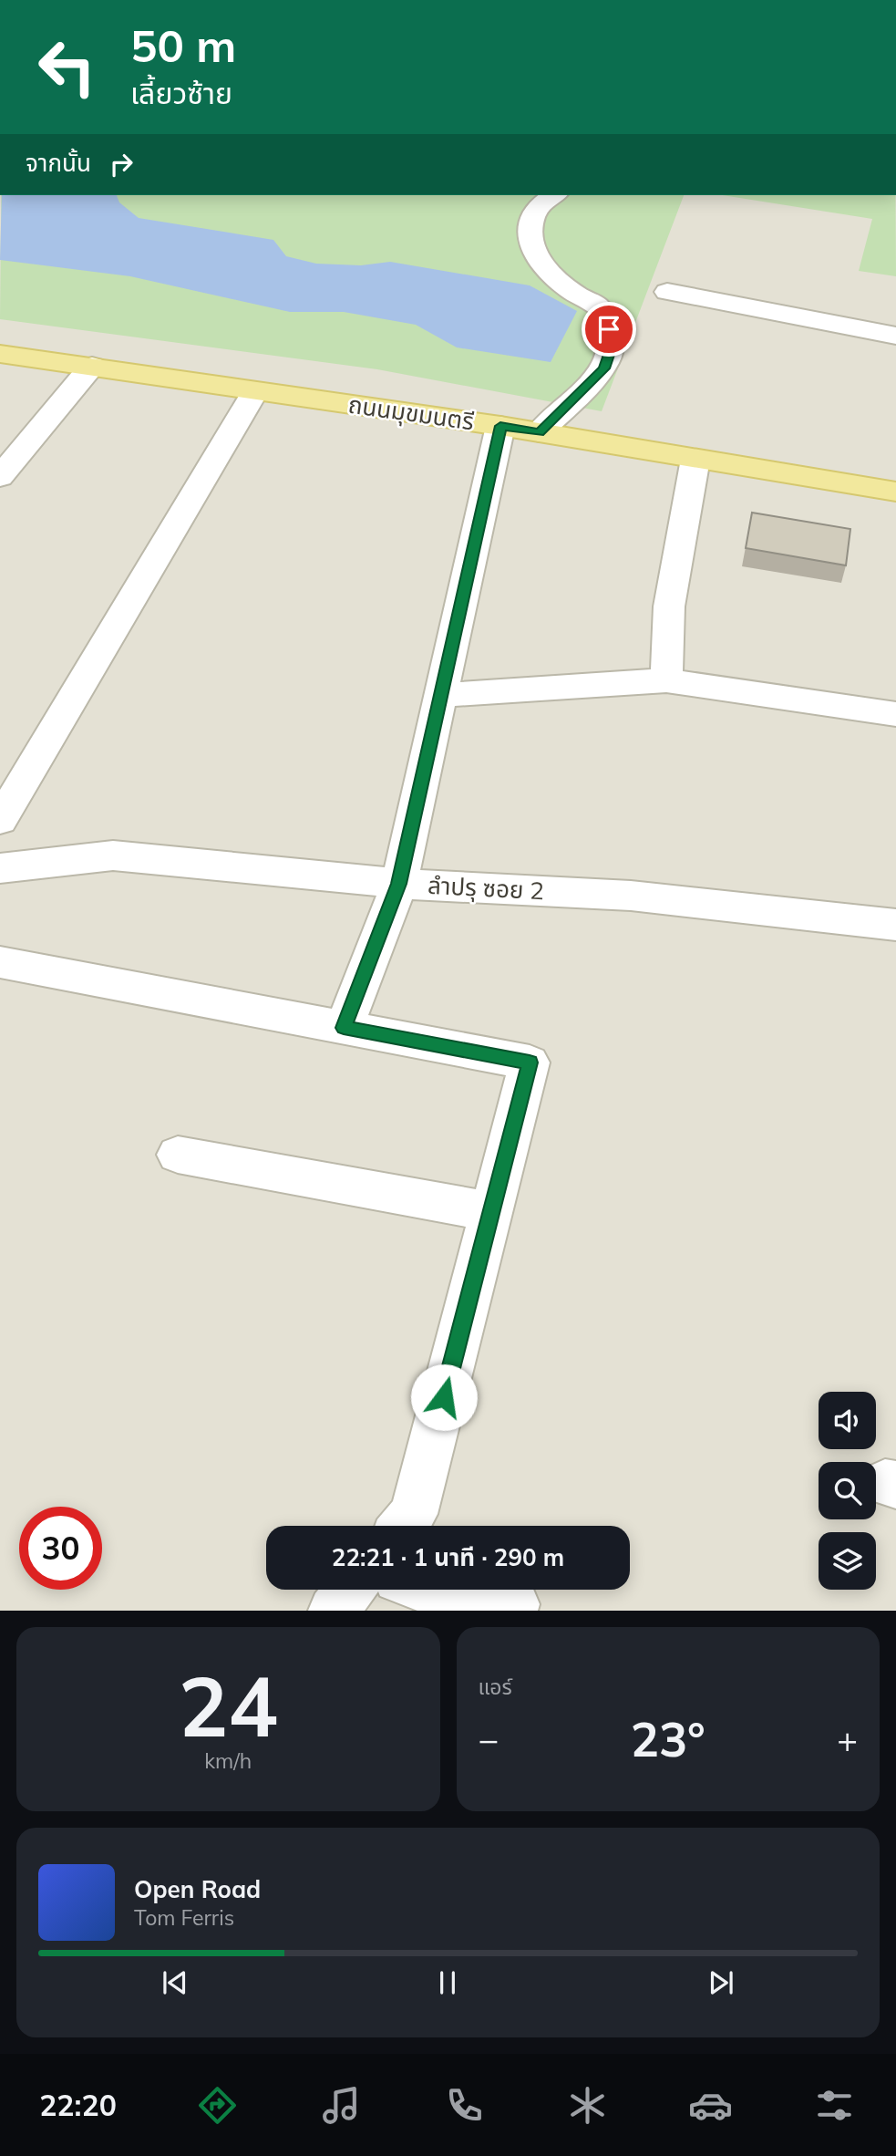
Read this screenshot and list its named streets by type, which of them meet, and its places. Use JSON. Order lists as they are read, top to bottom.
{
  "streets": {
    "main road": ["ถนนมุขมนตรี"],
    "street": ["ลำปรุ ซอย 2"]
  },
  "page": {
    "turn": ["50 m", "เลี้ยวซ้าย"],
    "then": "จากนั้น",
    "limit": "30",
    "trip": "22:21 · 1 นาที · 290 m",
    "tile": [
      ["24", "km/h"],
      "แอร์"
    ],
    "heat": ["−", "23°", "+"],
    "song": ["Open Road", "Tom Ferris"],
    "tabs": "22:20"
  }
}
